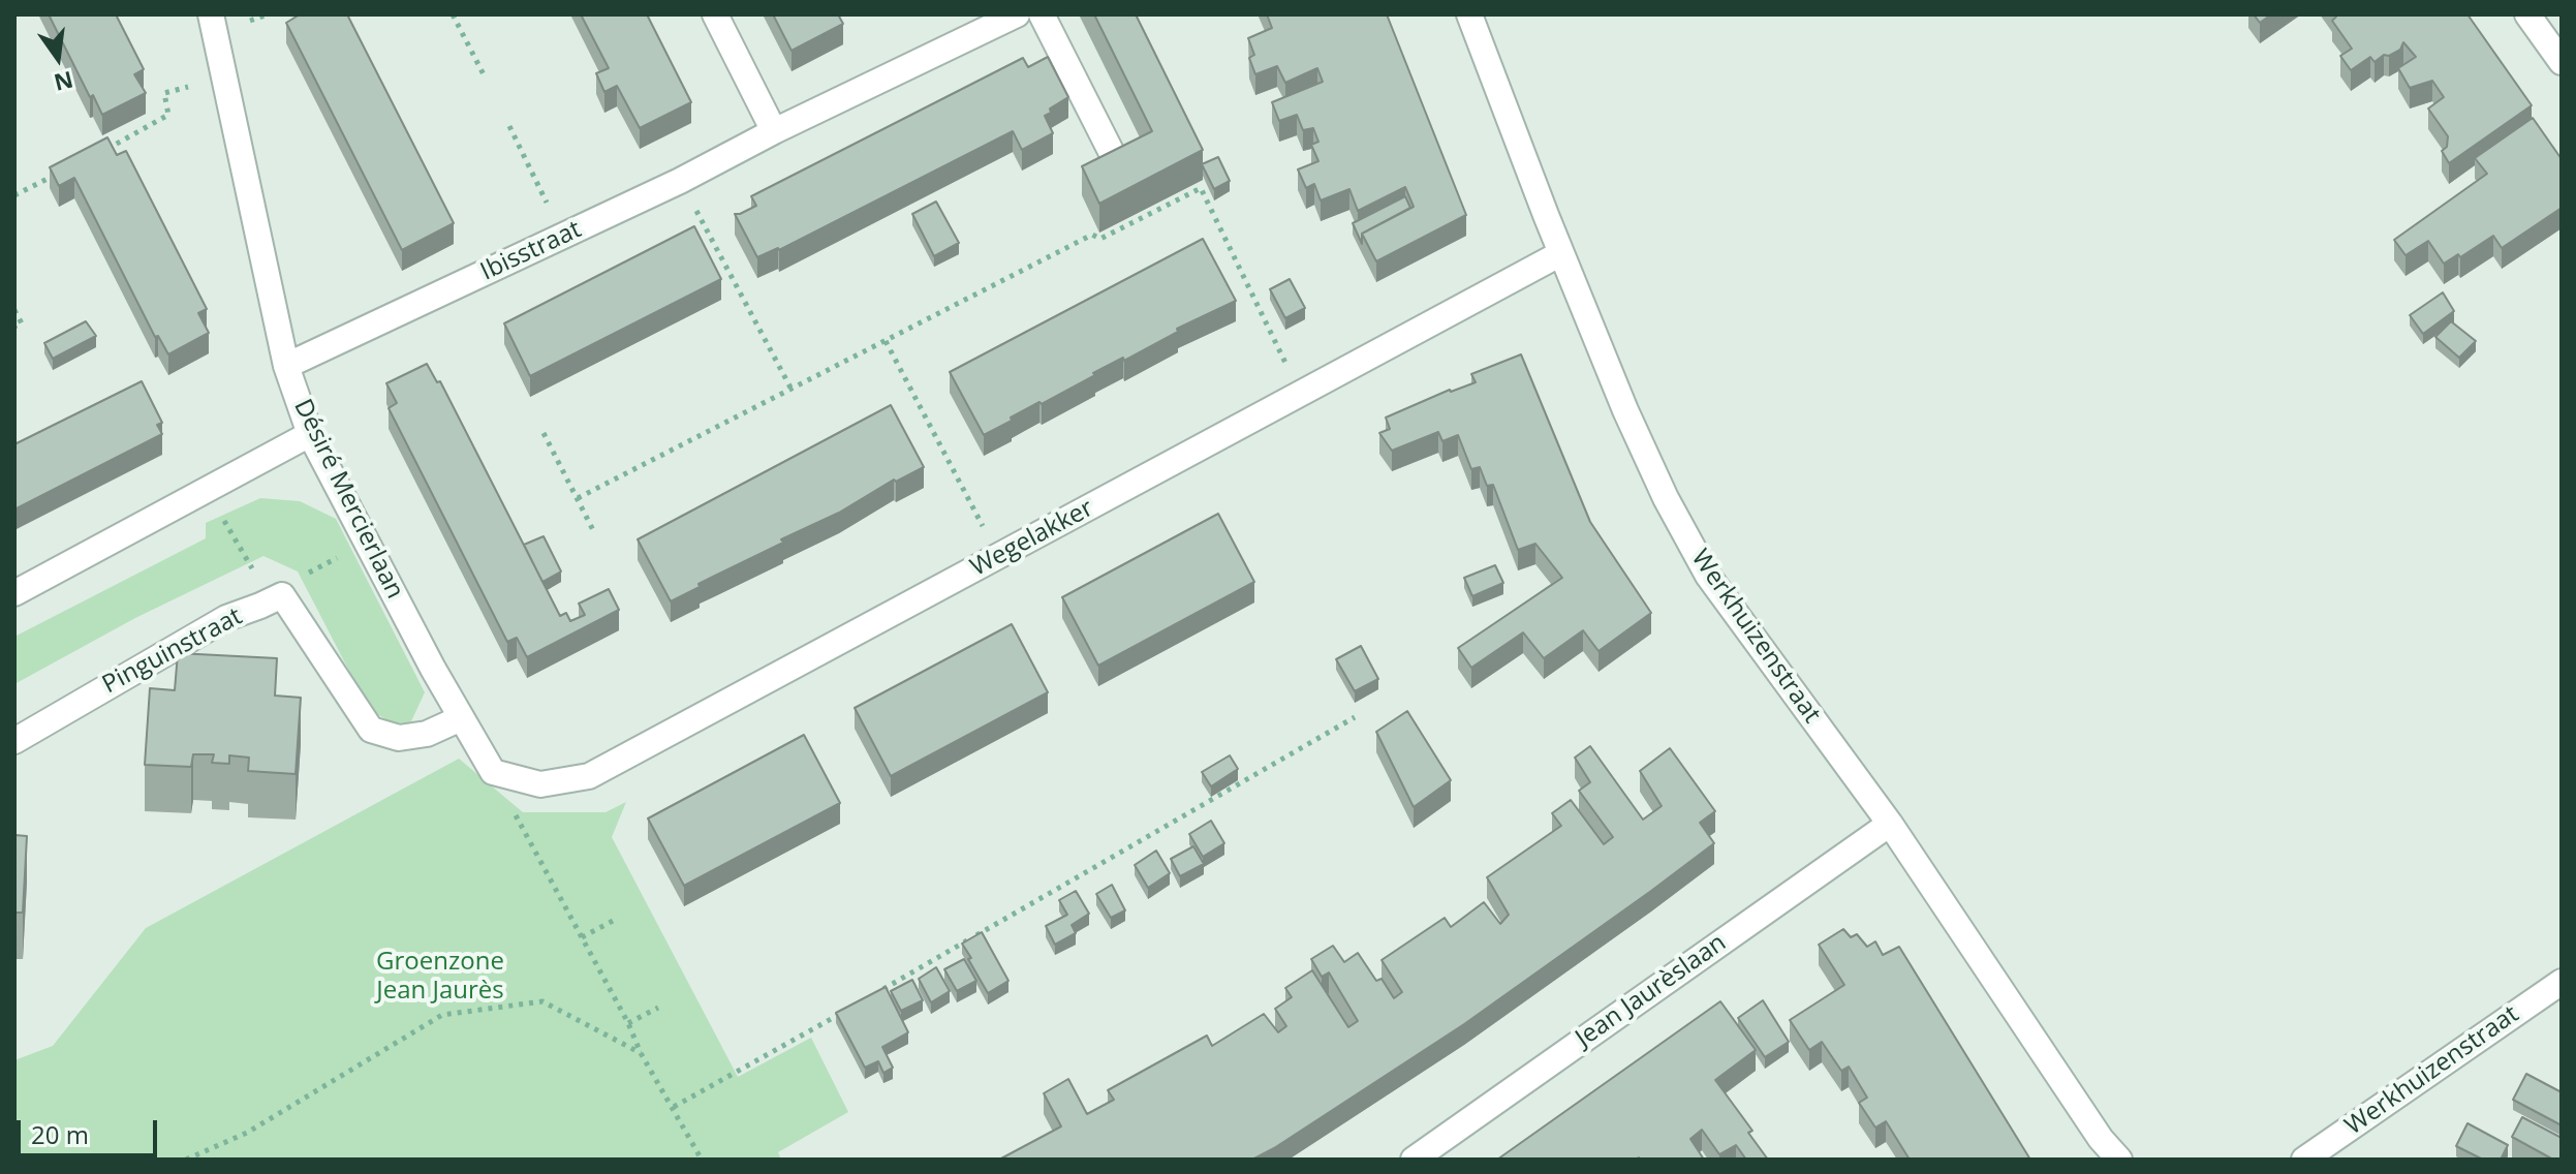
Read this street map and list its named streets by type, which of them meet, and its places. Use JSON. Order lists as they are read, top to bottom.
{
  "streets": {
    "street": [
      "Ibisstraat",
      "Désiré Mercierlaan",
      "Wegelakker",
      "Werkhuizenstraat",
      "Pinguinstraat",
      "Jean Jaurèslaan"
    ]
  },
  "crossings": [
    ["Ibisstraat", "Désiré Mercierlaan"],
    ["Désiré Mercierlaan", "Wegelakker"],
    ["Wegelakker", "Werkhuizenstraat"],
    ["Werkhuizenstraat", "Jean Jaurèslaan"]
  ],
  "parks": ["Groenzone Jean Jaurès"],
  "scale_bar": "20 m",
  "north": "bottom"
}
